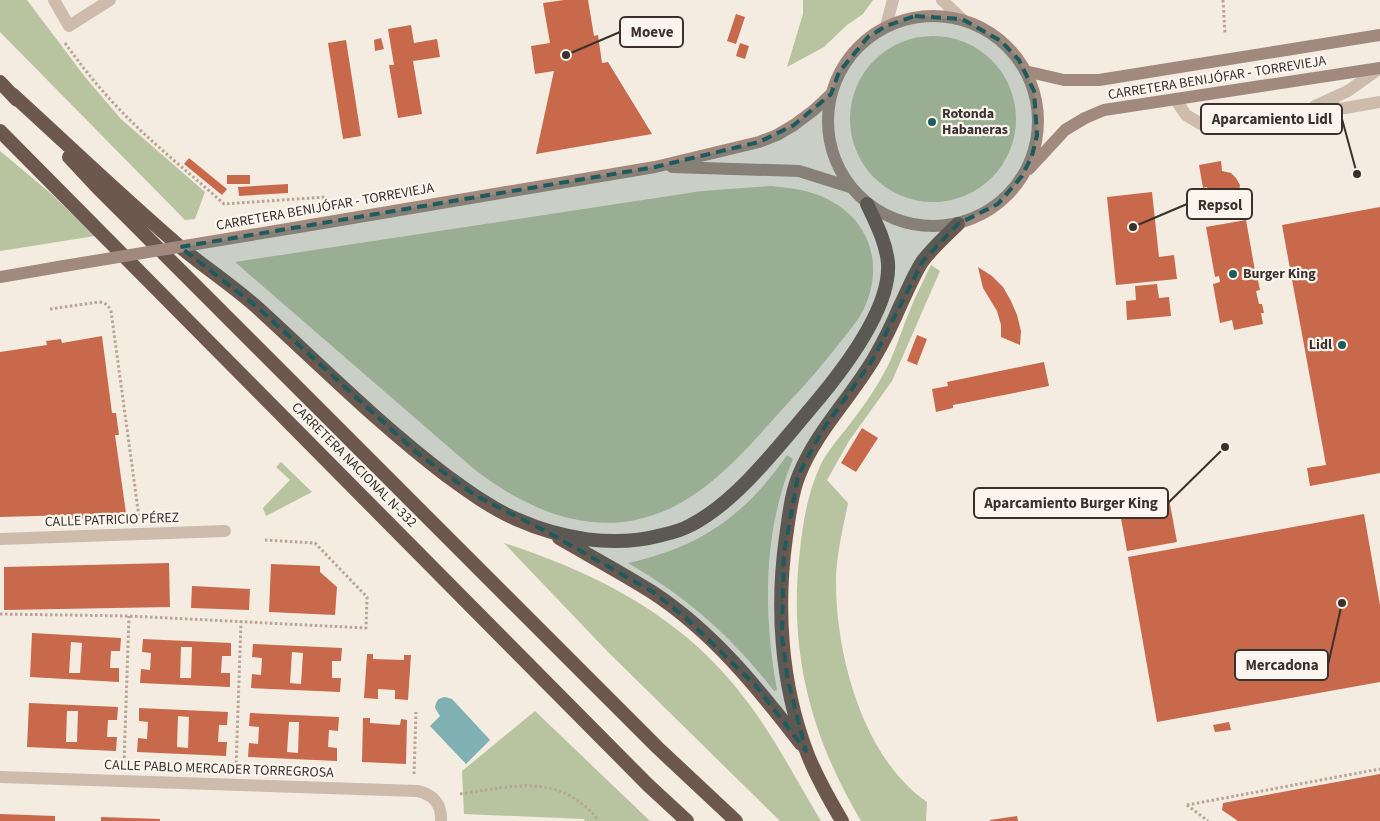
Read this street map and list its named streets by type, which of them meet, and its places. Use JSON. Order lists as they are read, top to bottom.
{
  "streets": {
    "highway": ["CARRETERA NACIONAL N-332"],
    "main road": ["CARRETERA BENIJÓFAR - TORREVIEJA"],
    "street": ["CALLE PATRICIO PÉREZ", "CALLE PABLO MERCADER TORREGROSA"]
  },
  "places": [
    "Moeve",
    "Rotonda Habaneras",
    "Aparcamiento Lidl",
    "Repsol",
    "Burger King",
    "Lidl",
    "Aparcamiento Burger King",
    "Mercadona"
  ]
}
